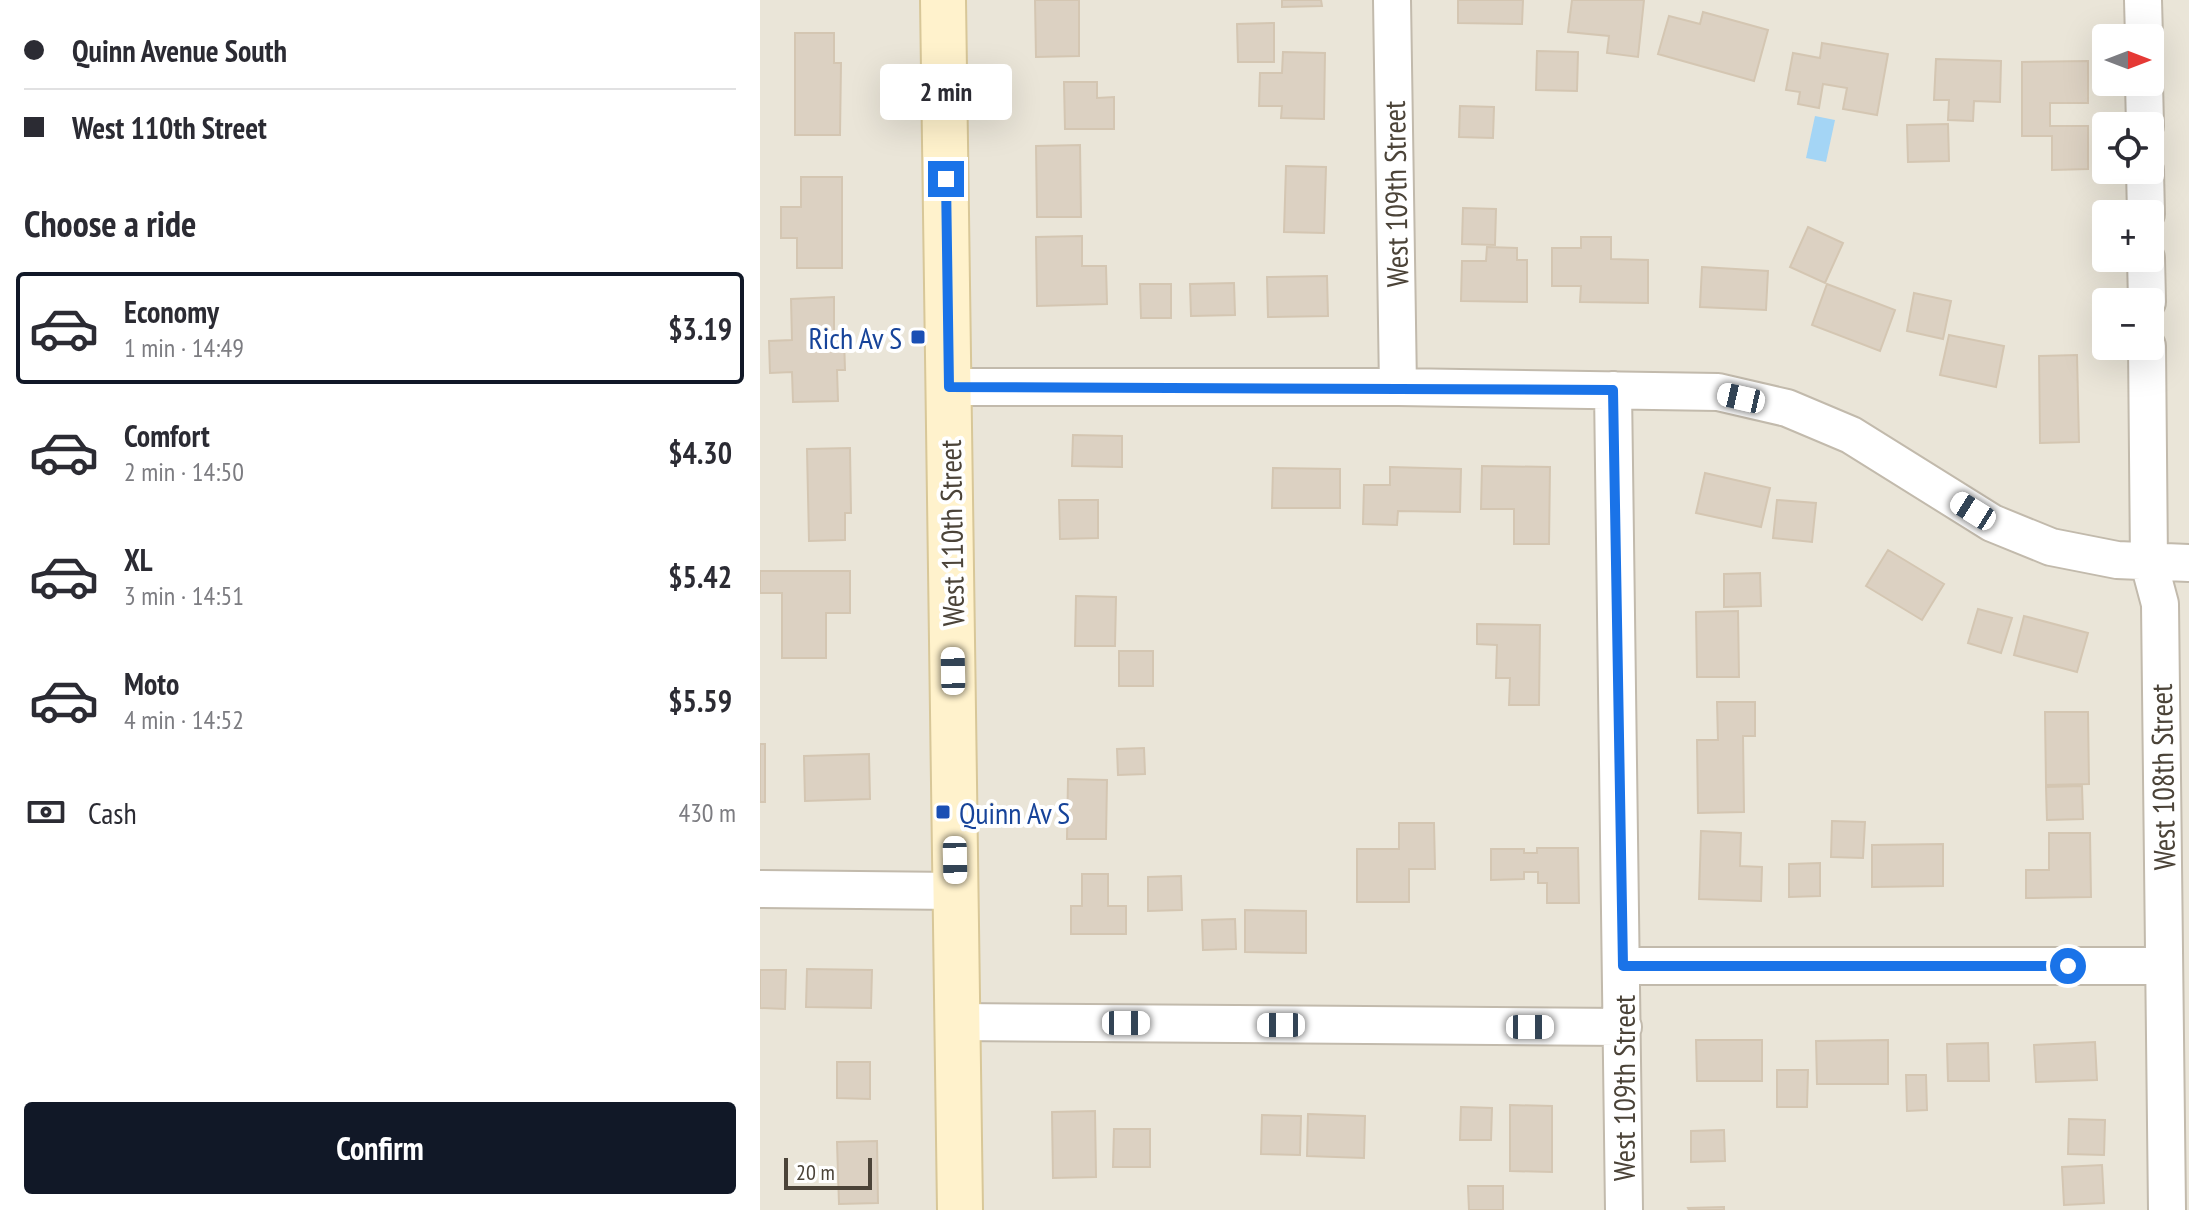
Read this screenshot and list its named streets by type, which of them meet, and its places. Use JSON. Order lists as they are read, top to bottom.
{
  "streets": {
    "street": ["West 109th Street", "West 110th Street", "West 108th Street"]
  },
  "places": {
    "transit": ["Rich Av S", "Quinn Av S"]
  },
  "scale_bar": "20 m",
  "north": "right",
  "page": {
    "banner": ["Quinn Avenue South", "West 110th Street"],
    "map_buttons": ["+", "−"],
    "bubble": "2 min",
    "heading": "Choose a ride",
    "list": [
      {
        "name": "Economy",
        "note": "1 min · 14:49",
        "value": "$3.19"
      },
      {
        "name": "Comfort",
        "note": "2 min · 14:50",
        "value": "$4.30"
      },
      {
        "name": "XL",
        "note": "3 min · 14:51",
        "value": "$5.42"
      },
      {
        "name": "Moto",
        "note": "4 min · 14:52",
        "value": "$5.59"
      }
    ],
    "pay": ["Cash", "430 m"],
    "buttons": "Confirm",
    "scale": "20 m"
  }
}
